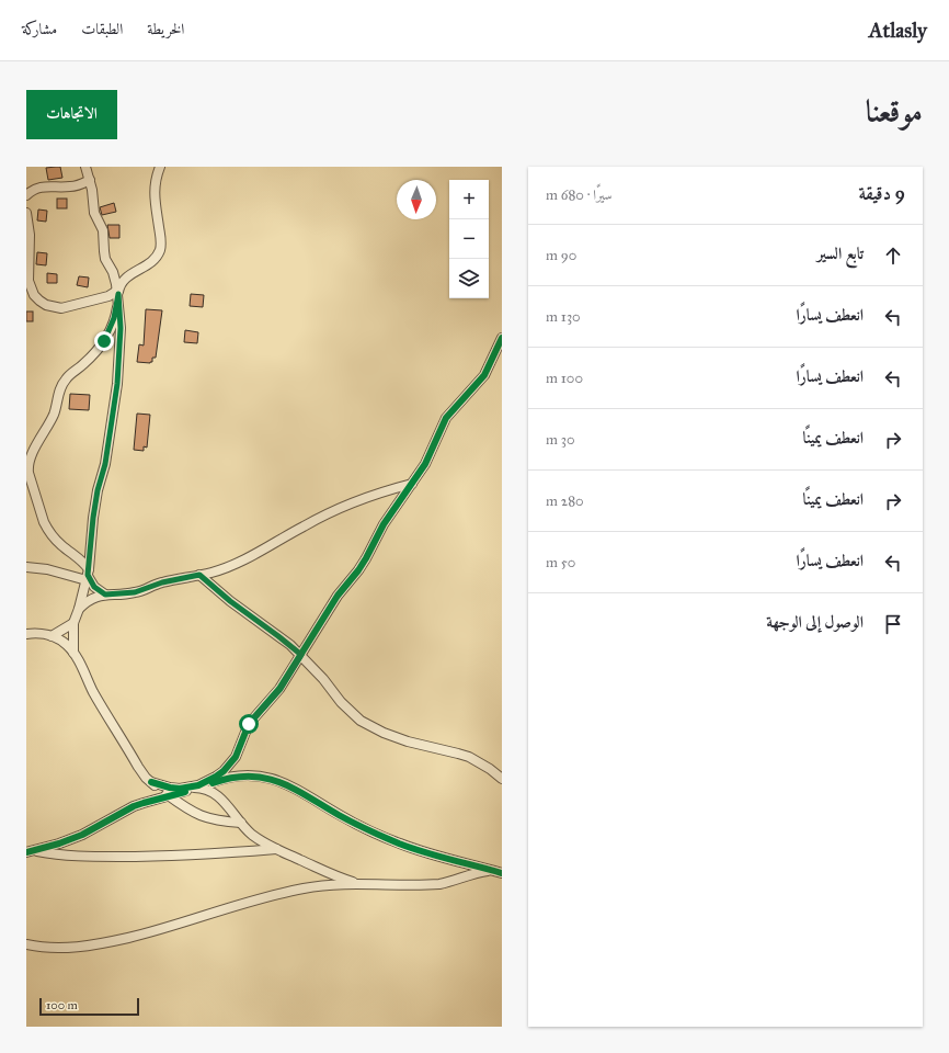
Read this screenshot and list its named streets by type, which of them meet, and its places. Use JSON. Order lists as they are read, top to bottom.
{
  "scale_bar": "100 m",
  "north": "bottom",
  "page": {
    "header": "Atlasly",
    "nav": ["الخريطة", "الطبقات", "مشاركة"],
    "title": "موقعنا",
    "buttons": "الاتجاهات",
    "heading": ["9 دقيقة", "سيرًا · 680 m"],
    "map_buttons": ["+", "−"],
    "list": [
      ["تابع السير", "90 m"],
      ["انعطف يسارًا", "130 m"],
      ["انعطف يسارًا", "100 m"],
      ["انعطف يمينًا", "30 m"],
      ["انعطف يمينًا", "280 m"],
      ["انعطف يسارًا", "50 m"],
      "الوصول إلى الوجهة"
    ],
    "scale": "100 m"
  }
}
